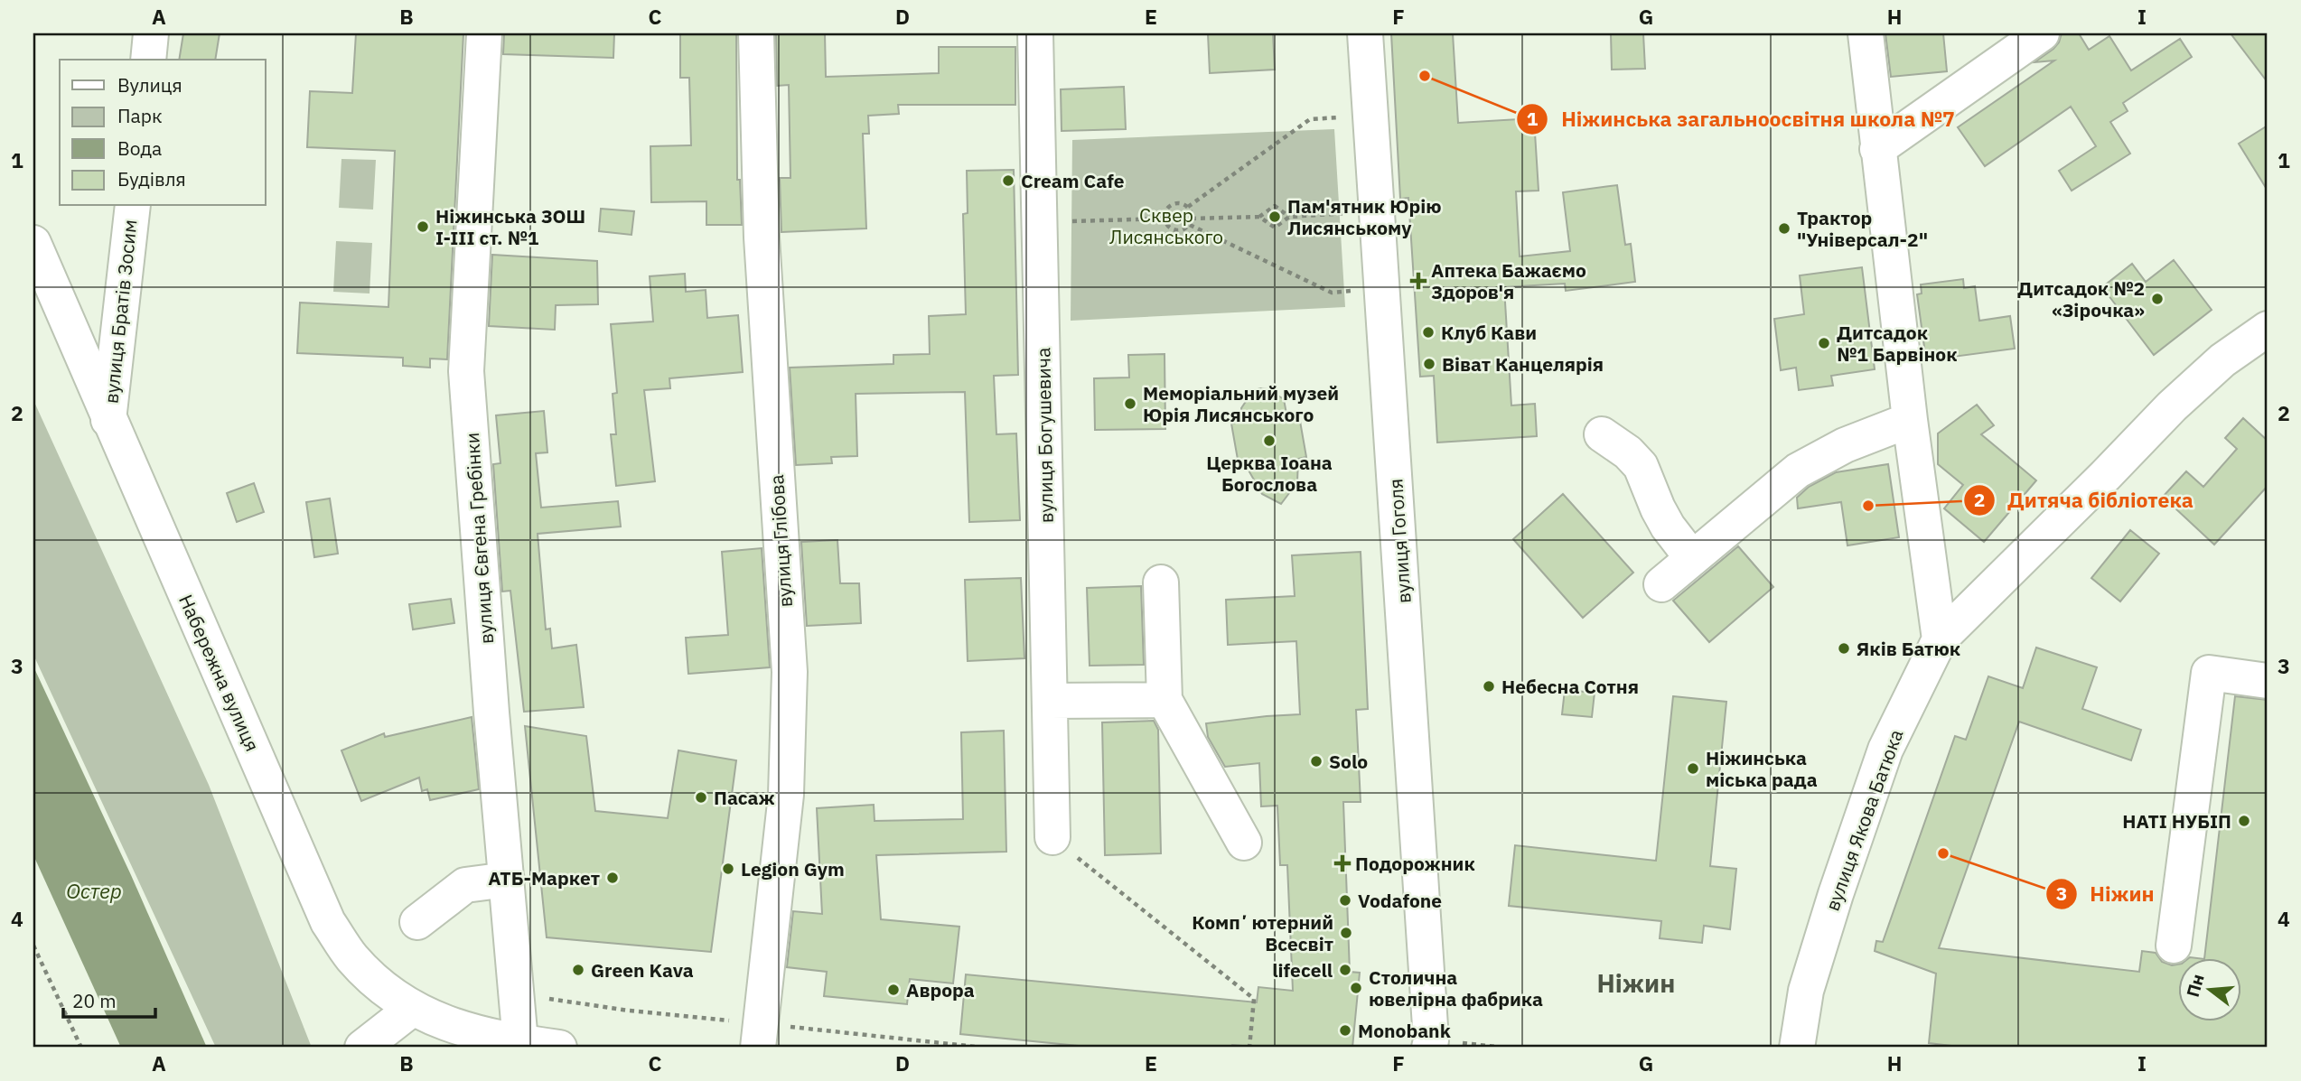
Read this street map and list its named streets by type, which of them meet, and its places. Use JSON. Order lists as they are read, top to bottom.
{
  "streets": {
    "street": [
      "вулиця Братів Зосим",
      "вулиця Богушевича",
      "вулиця Євгена Гребінки",
      "вулиця Глібова",
      "вулиця Гоголя",
      "Набережна вулиця",
      "вулиця Якова Батюка"
    ]
  },
  "crossings": [
    ["вулиця Братів Зосим", "Набережна вулиця"],
    ["вулиця Євгена Гребінки", "Набережна вулиця"]
  ],
  "districts": ["Ніжин"],
  "water": ["Остер"],
  "parks": ["Сквер Лисянського"],
  "places": {
    "other": [
      "Ніжинська загальноосвітня школа №7",
      "Cream Cafe",
      "Пам'ятник Юрію Лисянському",
      "Ніжинська ЗОШ І-ІІІ ст. №1",
      "Трактор \"Універсал-2\"",
      "Дитсадок №2 «Зірочка»",
      "Клуб Кави",
      "Дитсадок №1 Барвінок",
      "Віват Канцелярія",
      "Меморіальний музей Юрія Лисянського",
      "Церква Іоана Богослова",
      "Дитяча бібліотека",
      "Яків Батюк",
      "Небесна Сотня",
      "Solo",
      "Ніжинська міська рада",
      "Пасаж",
      "НАТІ НУБІП",
      "Ніжин",
      "Legion Gym",
      "АТБ-Маркет",
      "Vodafone",
      "Компʼютерний Всесвіт",
      "Green Kava",
      "lifecell",
      "Столична ювелірна фабрика",
      "Аврора",
      "Monobank"
    ],
    "health": ["Аптека Бажаємо Здоров'я", "Подорожник"]
  },
  "legend": [
    "Вулиця",
    "Парк",
    "Вода",
    "Будівля"
  ],
  "scale_bar": "20 m",
  "north": "left",
  "grid": {
    "columns": [
      "A",
      "B",
      "C",
      "D",
      "E",
      "F",
      "G",
      "H",
      "I"
    ],
    "rows": [
      "1",
      "2",
      "3",
      "4"
    ]
  }
}
